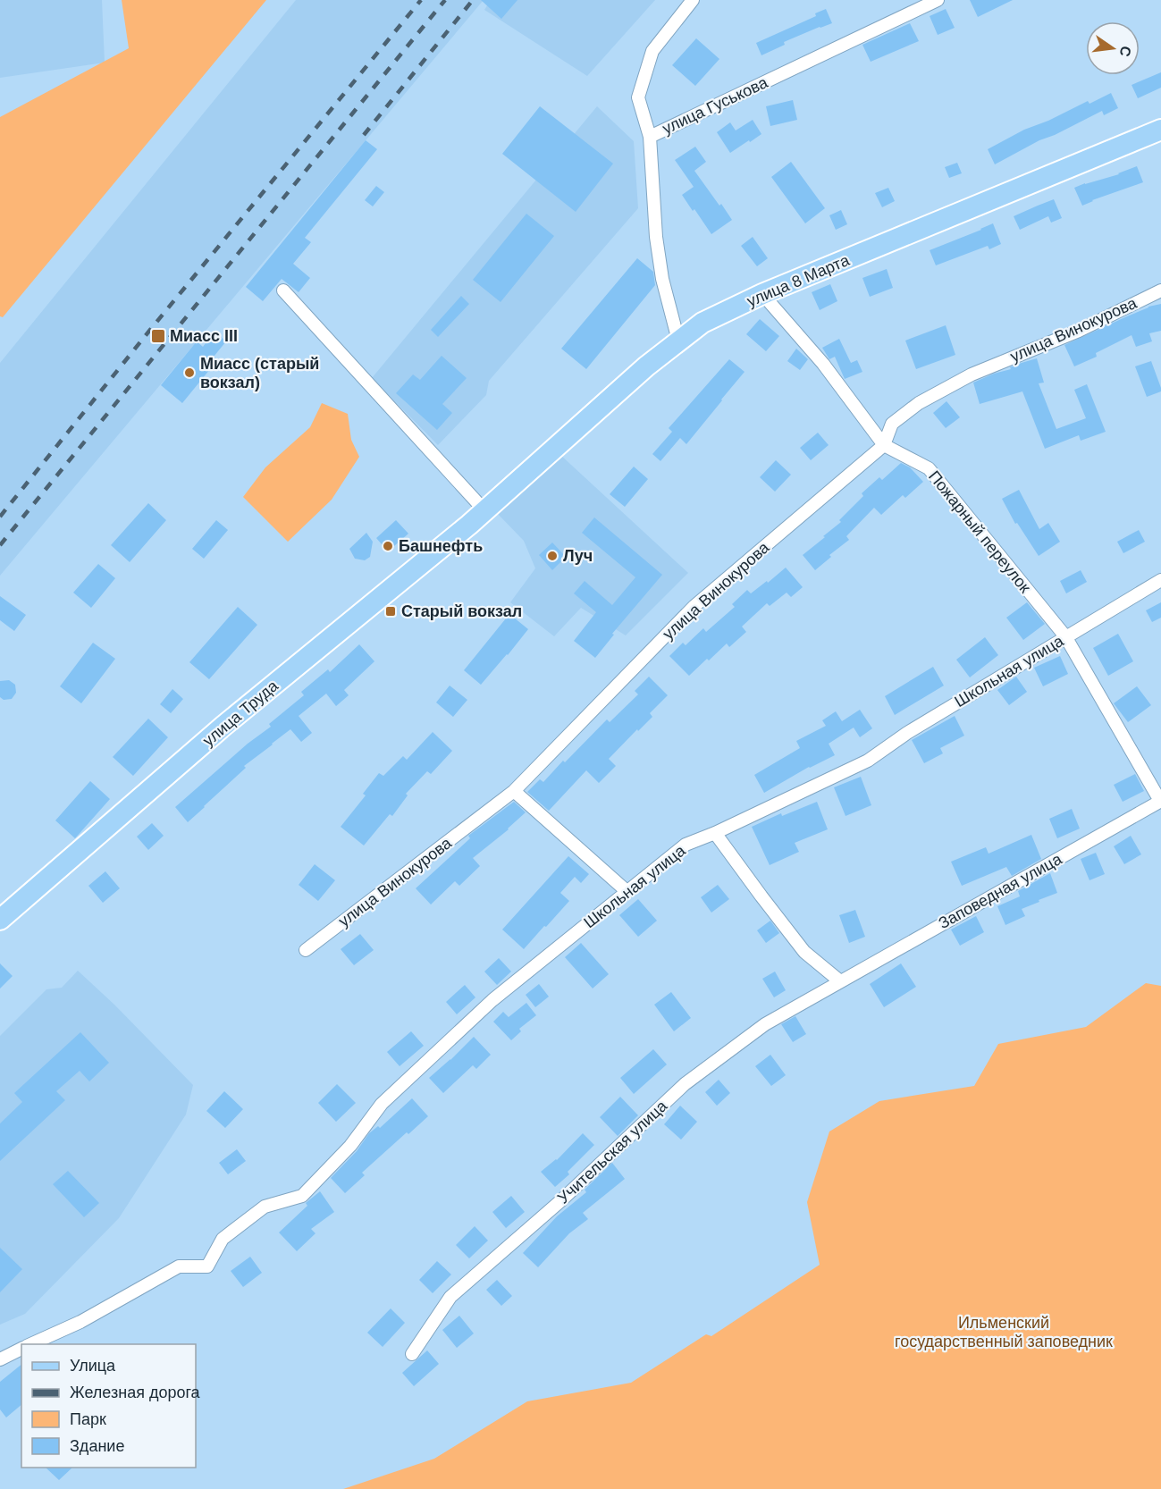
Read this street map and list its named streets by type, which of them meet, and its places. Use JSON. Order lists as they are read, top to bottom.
{
  "streets": {
    "main road": ["улица 8 Марта", "улица Труда"],
    "street": [
      "улица Гуськова",
      "улица Винокурова",
      "Пожарный переулок",
      "Школьная улица",
      "Заповедная улица",
      "Учительская улица"
    ]
  },
  "crossings": [
    ["улица Гуськова", "улица 8 Марта"],
    ["улица 8 Марта", "Пожарный переулок"],
    ["улица 8 Марта", "улица Труда"],
    ["улица Винокурова", "Пожарный переулок"],
    ["Пожарный переулок", "Школьная улица"],
    ["Пожарный переулок", "Заповедная улица"],
    ["Заповедная улица", "Учительская улица"]
  ],
  "parks": ["Ильменский государственный заповедник"],
  "places": {
    "transit": ["Миасс III", "Старый вокзал"],
    "other": ["Миасс (старый вокзал)", "Башнефть", "Луч"]
  },
  "legend": [
    "Улица",
    "Железная дорога",
    "Парк",
    "Здание"
  ],
  "north": "right"
}
